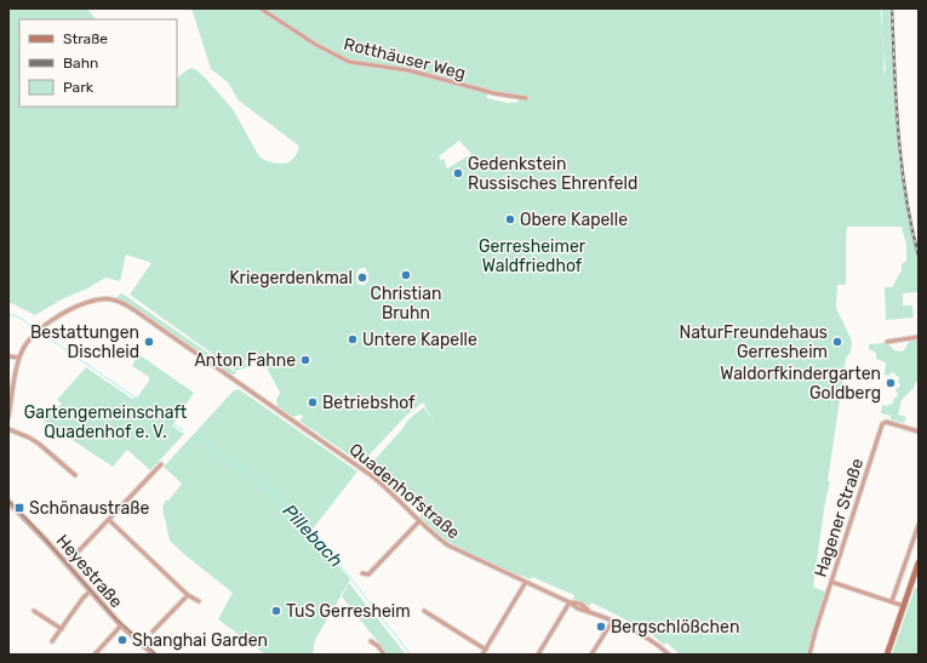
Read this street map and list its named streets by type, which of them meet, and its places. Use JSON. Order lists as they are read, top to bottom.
{
  "streets": {
    "street": [
      "Rotthäuser Weg",
      "Quadenhofstraße",
      "Hagener Straße",
      "Heyestraße"
    ]
  },
  "water": ["Pillebach"],
  "parks": ["Gerresheimer Waldfriedhof", "Gartengemeinschaft Quadenhof e. V."],
  "places": {
    "other": [
      "Gedenkstein Russisches Ehrenfeld",
      "Obere Kapelle",
      "Christian Bruhn",
      "Kriegerdenkmal",
      "Untere Kapelle",
      "Bestattungen Dischleid",
      "NaturFreundehaus Gerresheim",
      "Anton Fahne",
      "Waldorfkindergarten Goldberg",
      "Betriebshof",
      "TuS Gerresheim",
      "Bergschlößchen",
      "Shanghai Garden"
    ],
    "transit": ["Schönaustraße"]
  },
  "legend": ["Straße", "Bahn", "Park"]
}
